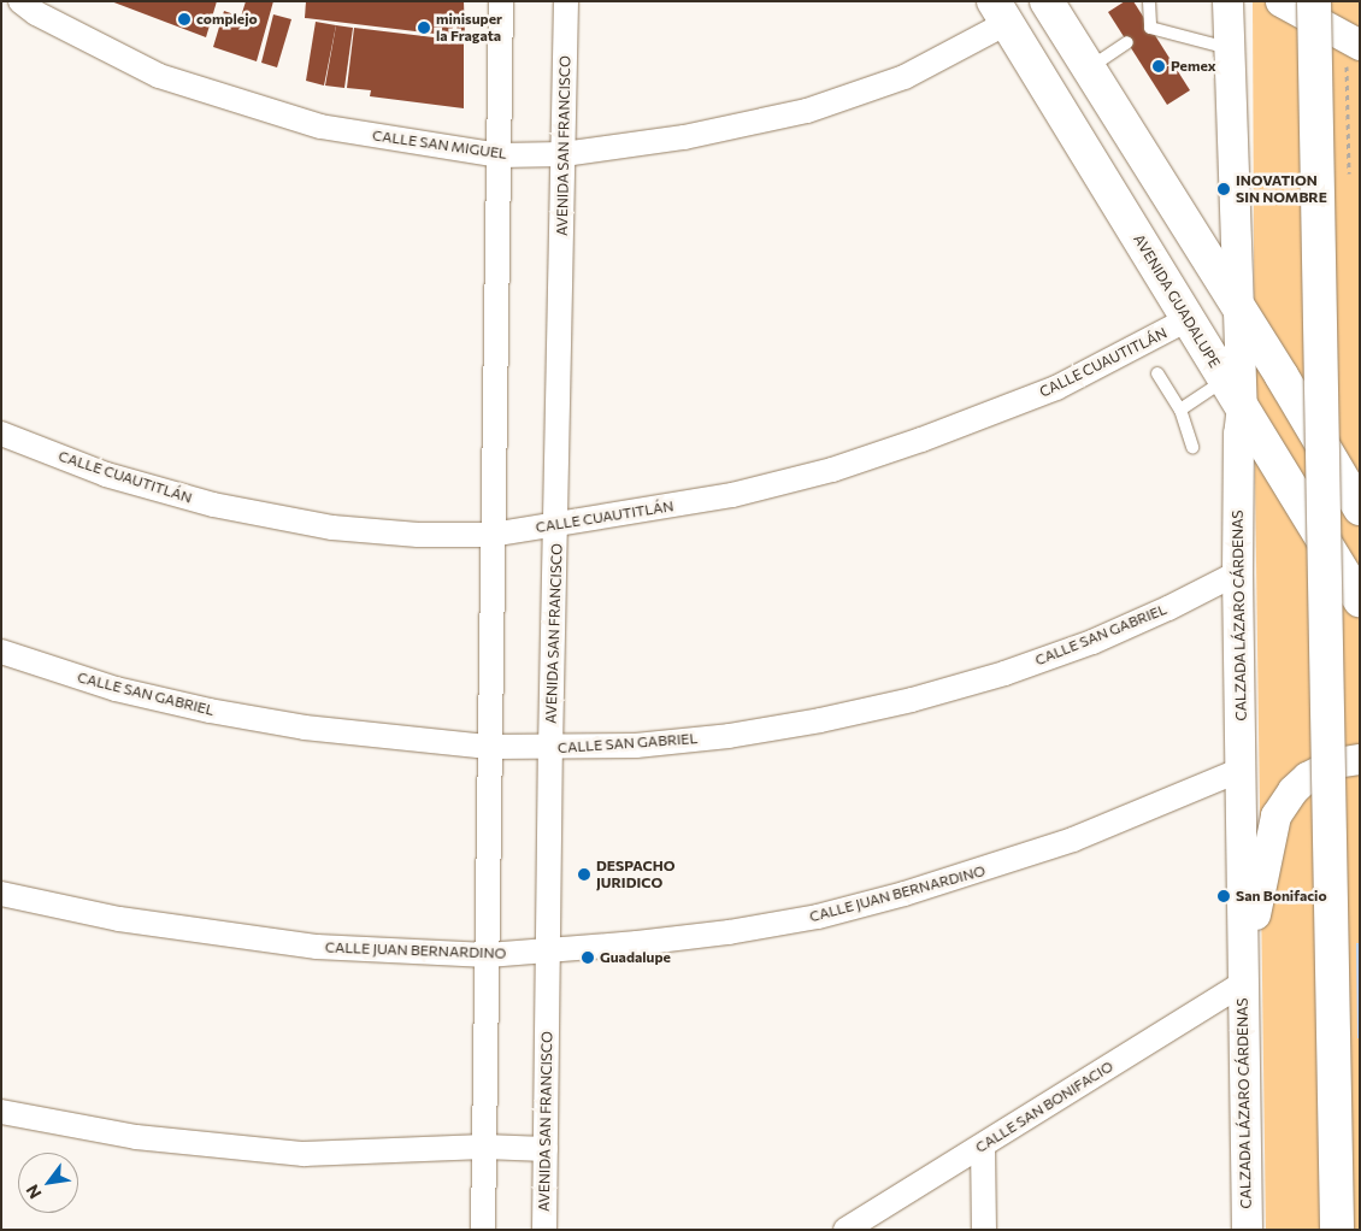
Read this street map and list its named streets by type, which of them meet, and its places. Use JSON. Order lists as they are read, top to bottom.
{
  "streets": {
    "main road": ["AVENIDA GUADALUPE"],
    "street": [
      "CALLE SAN MIGUEL",
      "AVENIDA SAN FRANCISCO",
      "CALLE CUAUTITLÁN",
      "CALZADA LÁZARO CÁRDENAS",
      "CALLE SAN GABRIEL",
      "CALLE JUAN BERNARDINO",
      "CALLE SAN BONIFACIO"
    ]
  },
  "crossings": [
    ["CALLE SAN MIGUEL", "AVENIDA SAN FRANCISCO"],
    ["CALLE SAN MIGUEL", "AVENIDA GUADALUPE"],
    ["AVENIDA SAN FRANCISCO", "CALLE CUAUTITLÁN"],
    ["AVENIDA SAN FRANCISCO", "CALLE SAN GABRIEL"],
    ["AVENIDA SAN FRANCISCO", "CALLE JUAN BERNARDINO"],
    ["AVENIDA GUADALUPE", "CALLE CUAUTITLÁN"],
    ["AVENIDA GUADALUPE", "CALZADA LÁZARO CÁRDENAS"],
    ["CALZADA LÁZARO CÁRDENAS", "CALLE SAN GABRIEL"],
    ["CALZADA LÁZARO CÁRDENAS", "CALLE JUAN BERNARDINO"],
    ["CALZADA LÁZARO CÁRDENAS", "CALLE SAN BONIFACIO"]
  ],
  "places": [
    "complejo",
    "minisuper la Fragata",
    "Pemex",
    "INOVATION SIN NOMBRE",
    "DESPACHO JURIDICO",
    "San Bonifacio",
    "Guadalupe"
  ],
  "north": "bottom left"
}
